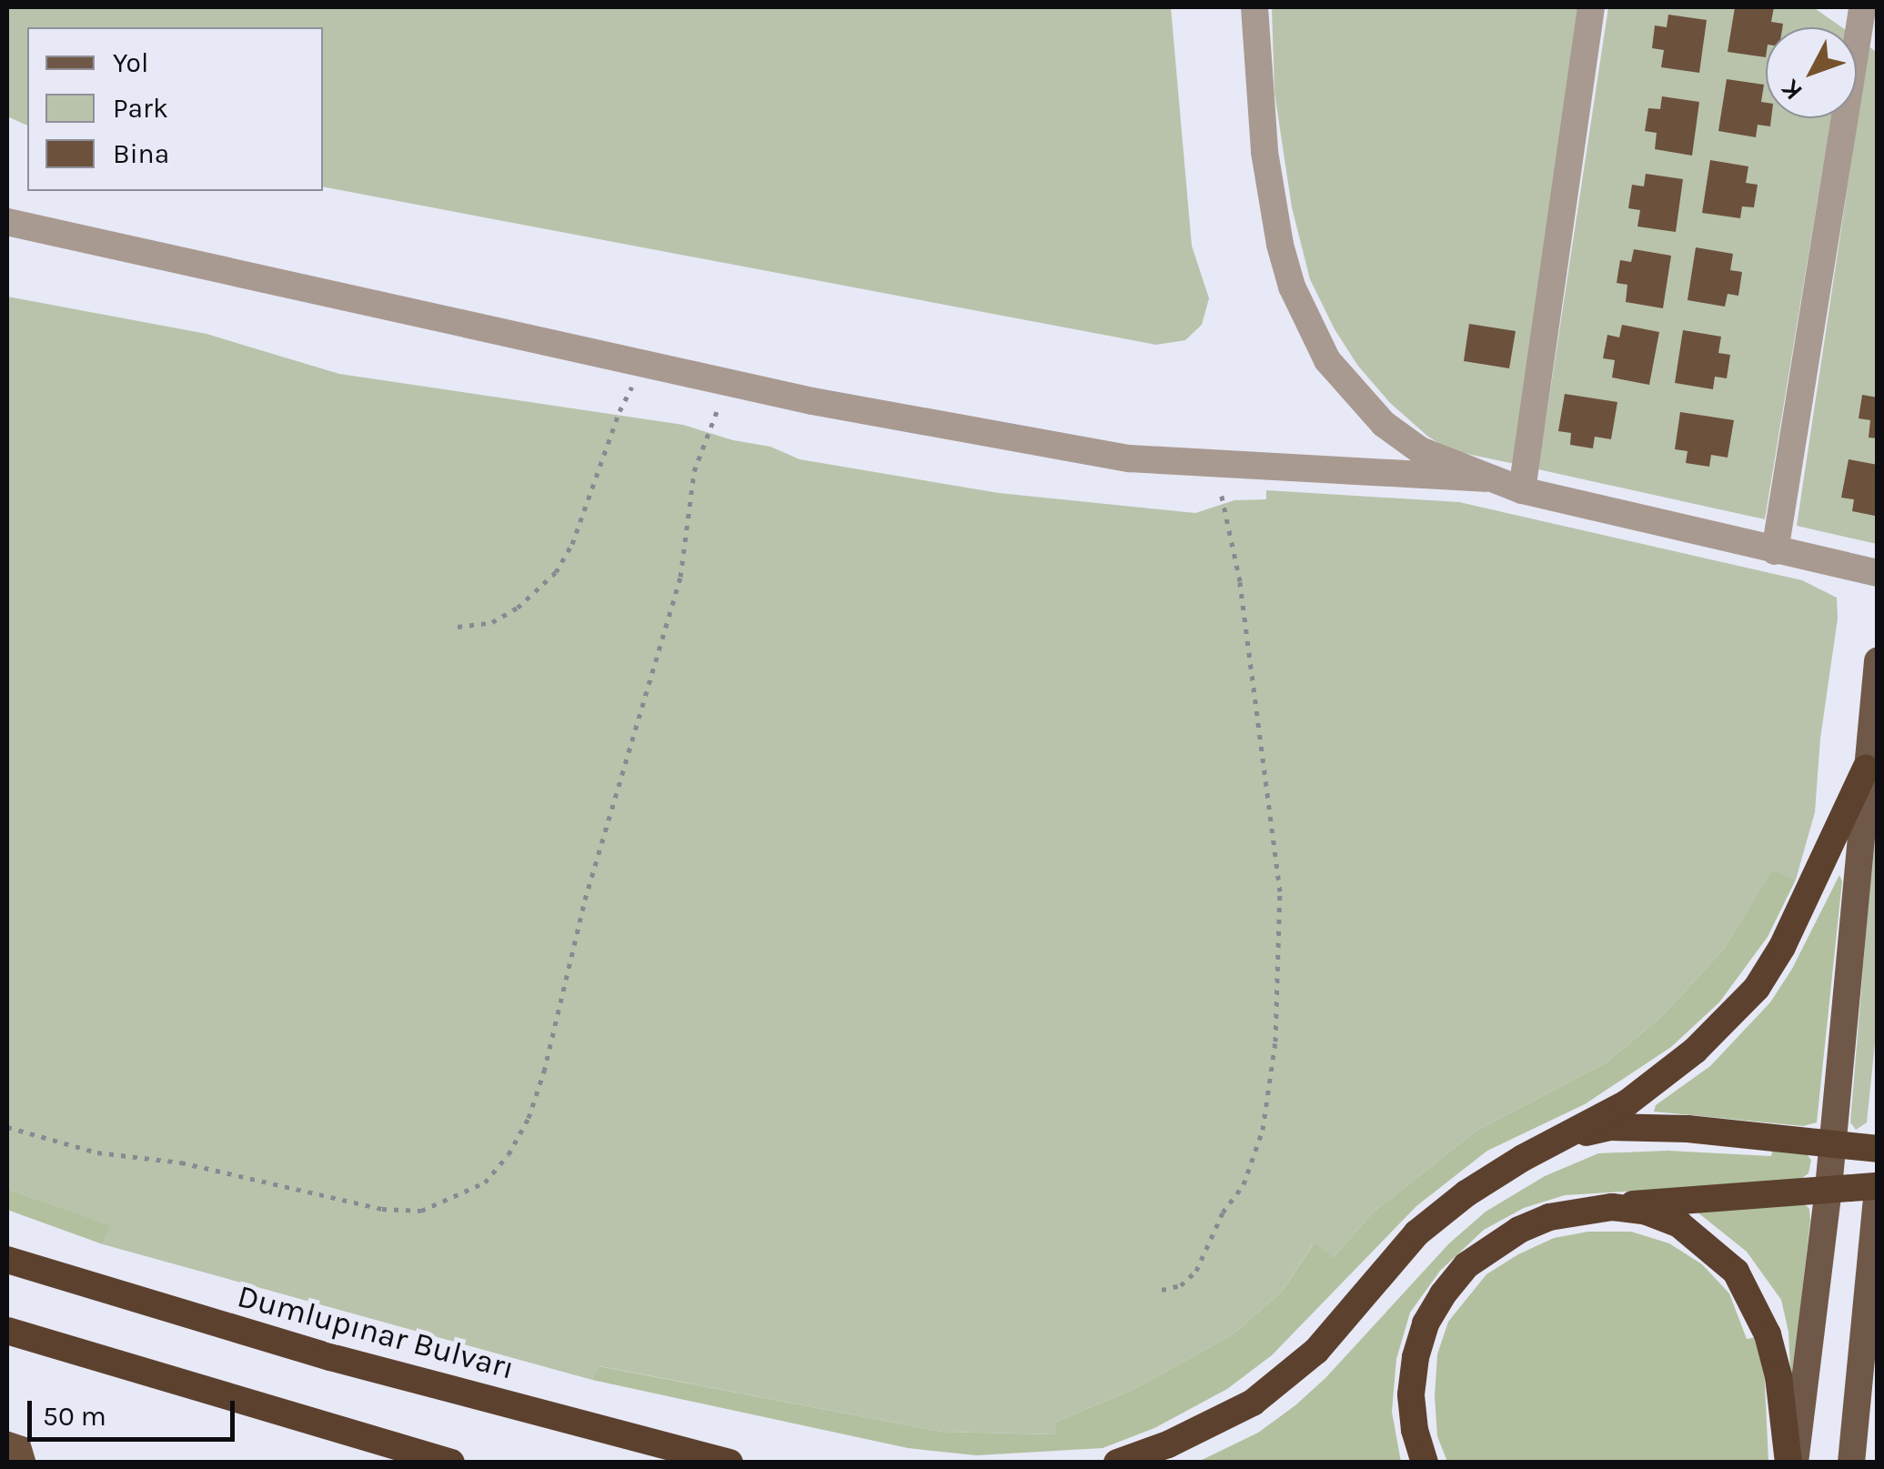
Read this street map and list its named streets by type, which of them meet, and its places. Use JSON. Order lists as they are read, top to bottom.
{
  "streets": {
    "highway": ["Dumlupınar Bulvarı"]
  },
  "legend": ["Yol", "Park", "Bina"],
  "scale_bar": "50 m",
  "north": "bottom left"
}
